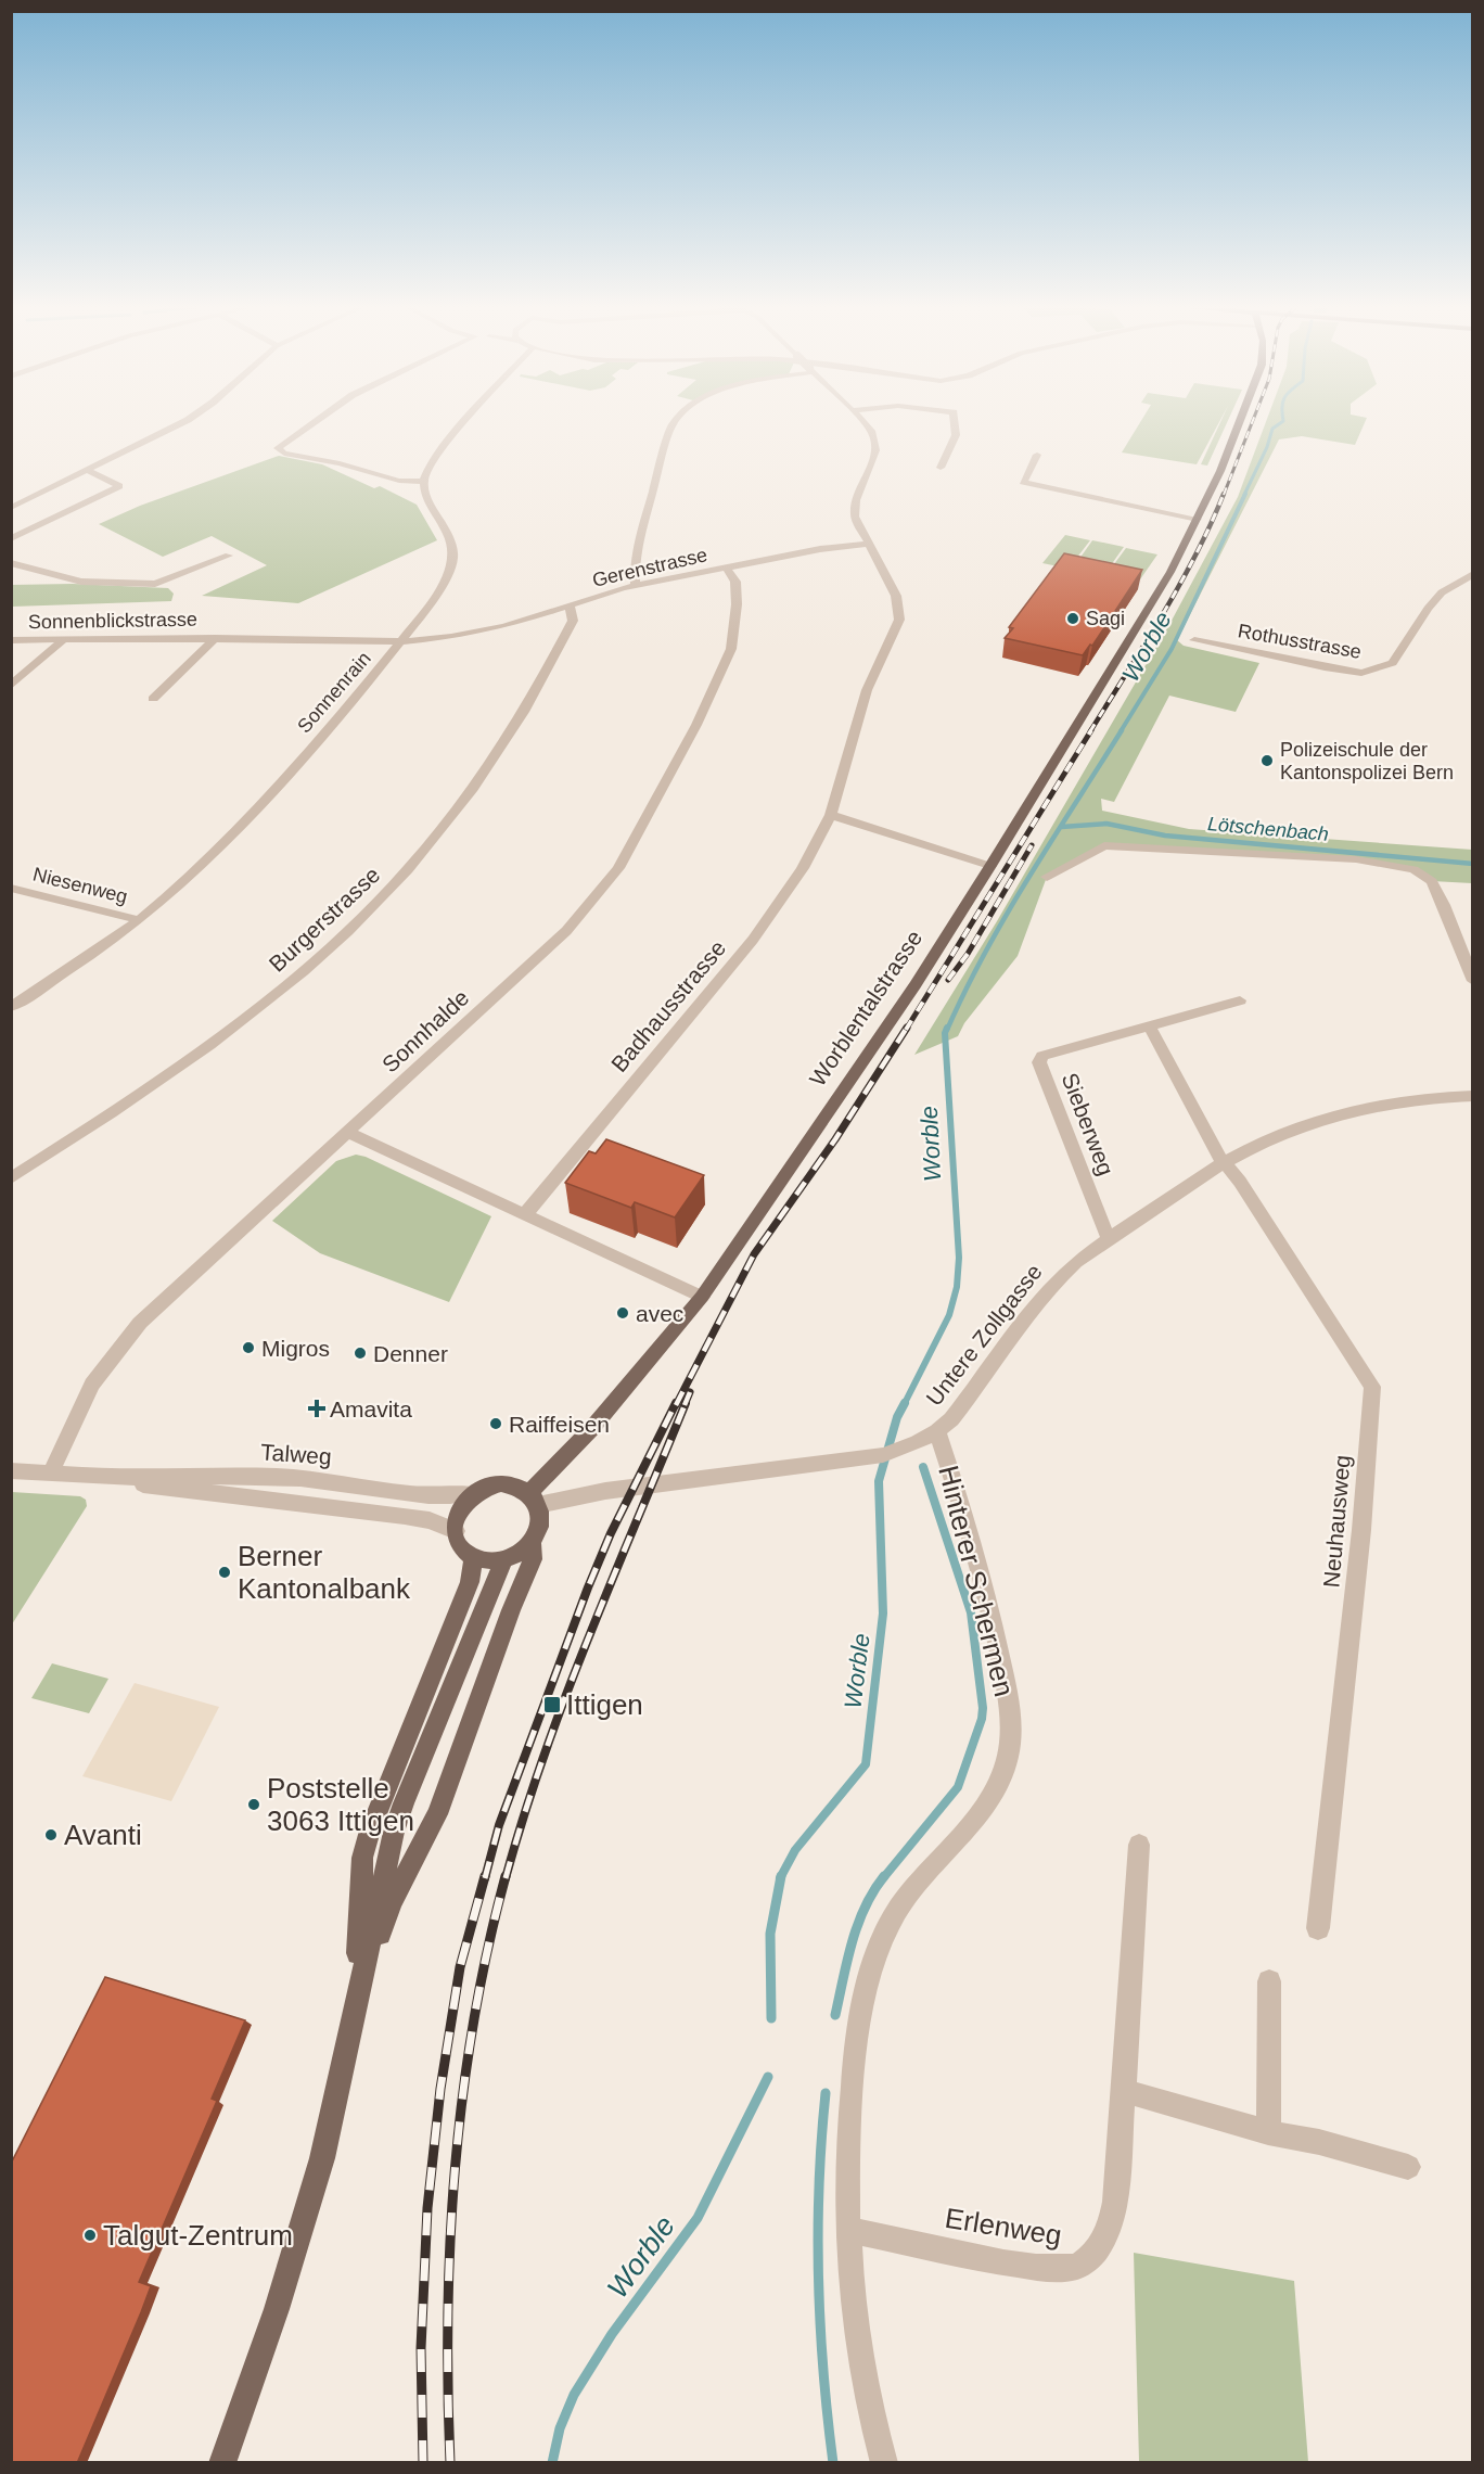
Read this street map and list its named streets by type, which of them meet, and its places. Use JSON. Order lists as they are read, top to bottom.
{
  "streets": {
    "main road": ["Worblentalstrasse"],
    "street": [
      "Gerenstrasse",
      "Sonnenblickstrasse",
      "Rothusstrasse",
      "Sonnenrain",
      "Niesenweg",
      "Burgerstrasse",
      "Badhausstrasse",
      "Sonnhalde",
      "Sieberweg",
      "Untere Zollgasse",
      "Talweg",
      "Neuhausweg",
      "Hinterer Schermen",
      "Erlenweg"
    ]
  },
  "crossings": [
    ["Gerenstrasse", "Sonnenblickstrasse"],
    ["Gerenstrasse", "Sonnenrain"],
    ["Gerenstrasse", "Burgerstrasse"],
    ["Gerenstrasse", "Badhausstrasse"],
    ["Gerenstrasse", "Sonnhalde"],
    ["Sonnenblickstrasse", "Sonnenrain"],
    ["Sonnenrain", "Niesenweg"],
    ["Worblentalstrasse", "Untere Zollgasse"],
    ["Worblentalstrasse", "Talweg"],
    ["Sonnhalde", "Talweg"],
    ["Sieberweg", "Untere Zollgasse"],
    ["Untere Zollgasse", "Talweg"],
    ["Untere Zollgasse", "Neuhausweg"],
    ["Untere Zollgasse", "Hinterer Schermen"],
    ["Hinterer Schermen", "Erlenweg"]
  ],
  "water": ["Worble", "Lötschenbach"],
  "places": {
    "other": [
      "Sagi",
      "Polizeischule der Kantonspolizei Bern",
      "avec",
      "Migros",
      "Denner",
      "Raiffeisen",
      "Berner Kantonalbank",
      "Poststelle 3063 Ittigen",
      "Avanti",
      "Talgut-Zentrum"
    ],
    "health": ["Amavita"],
    "transit": ["Ittigen"]
  }
}
